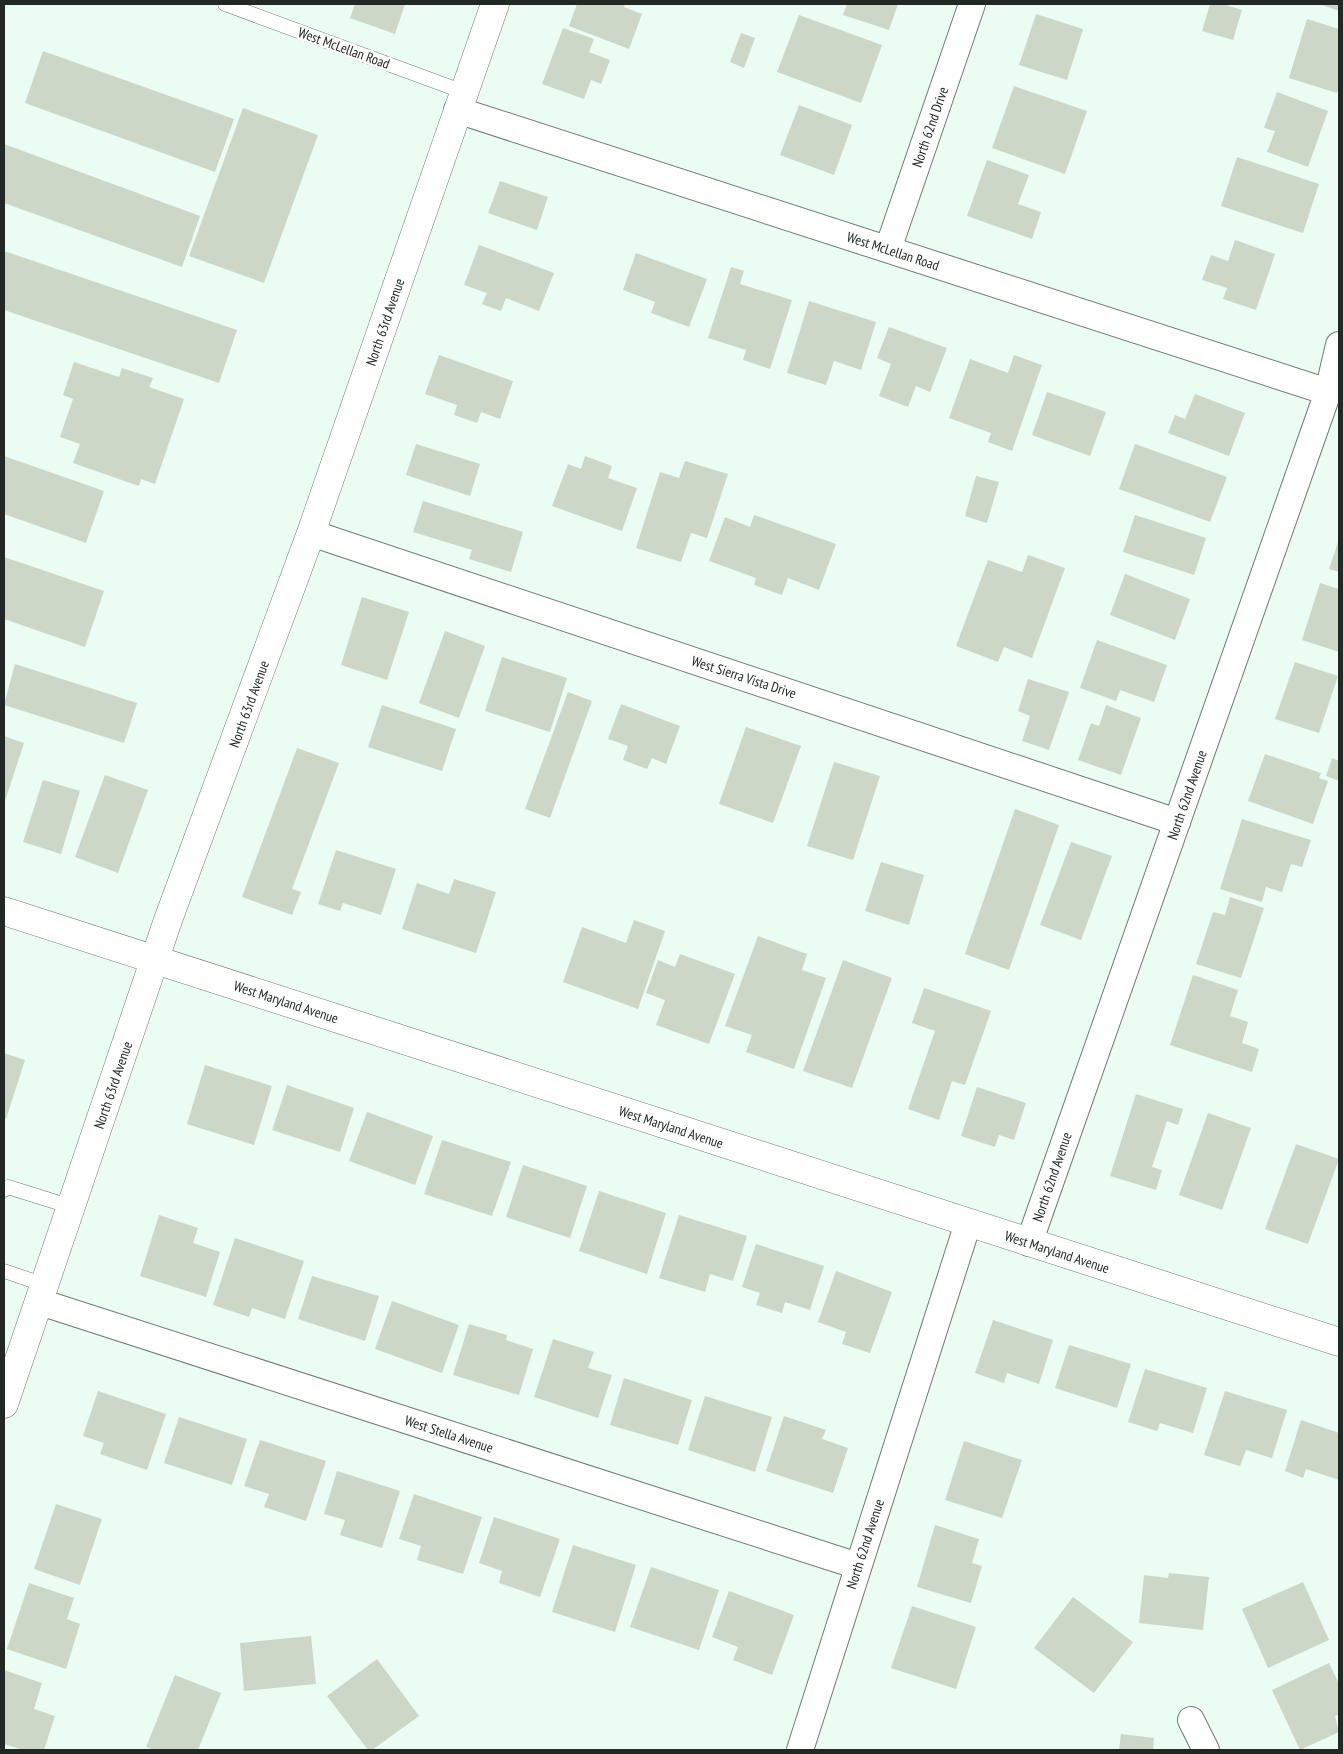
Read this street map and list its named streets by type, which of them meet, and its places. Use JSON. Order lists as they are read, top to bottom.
{
  "streets": {
    "street": [
      "West McLellan Road",
      "North 62nd Drive",
      "North 63rd Avenue",
      "West Sierra Vista Drive",
      "North 62nd Avenue",
      "West Maryland Avenue",
      "West Stella Avenue"
    ]
  },
  "crossings": [
    ["West McLellan Road", "North 62nd Drive"],
    ["West McLellan Road", "North 63rd Avenue"],
    ["West McLellan Road", "North 62nd Avenue"],
    ["North 63rd Avenue", "West Sierra Vista Drive"],
    ["North 63rd Avenue", "West Maryland Avenue"],
    ["North 63rd Avenue", "West Stella Avenue"],
    ["West Sierra Vista Drive", "North 62nd Avenue"],
    ["North 62nd Avenue", "West Maryland Avenue"],
    ["North 62nd Avenue", "West Stella Avenue"]
  ]
}
